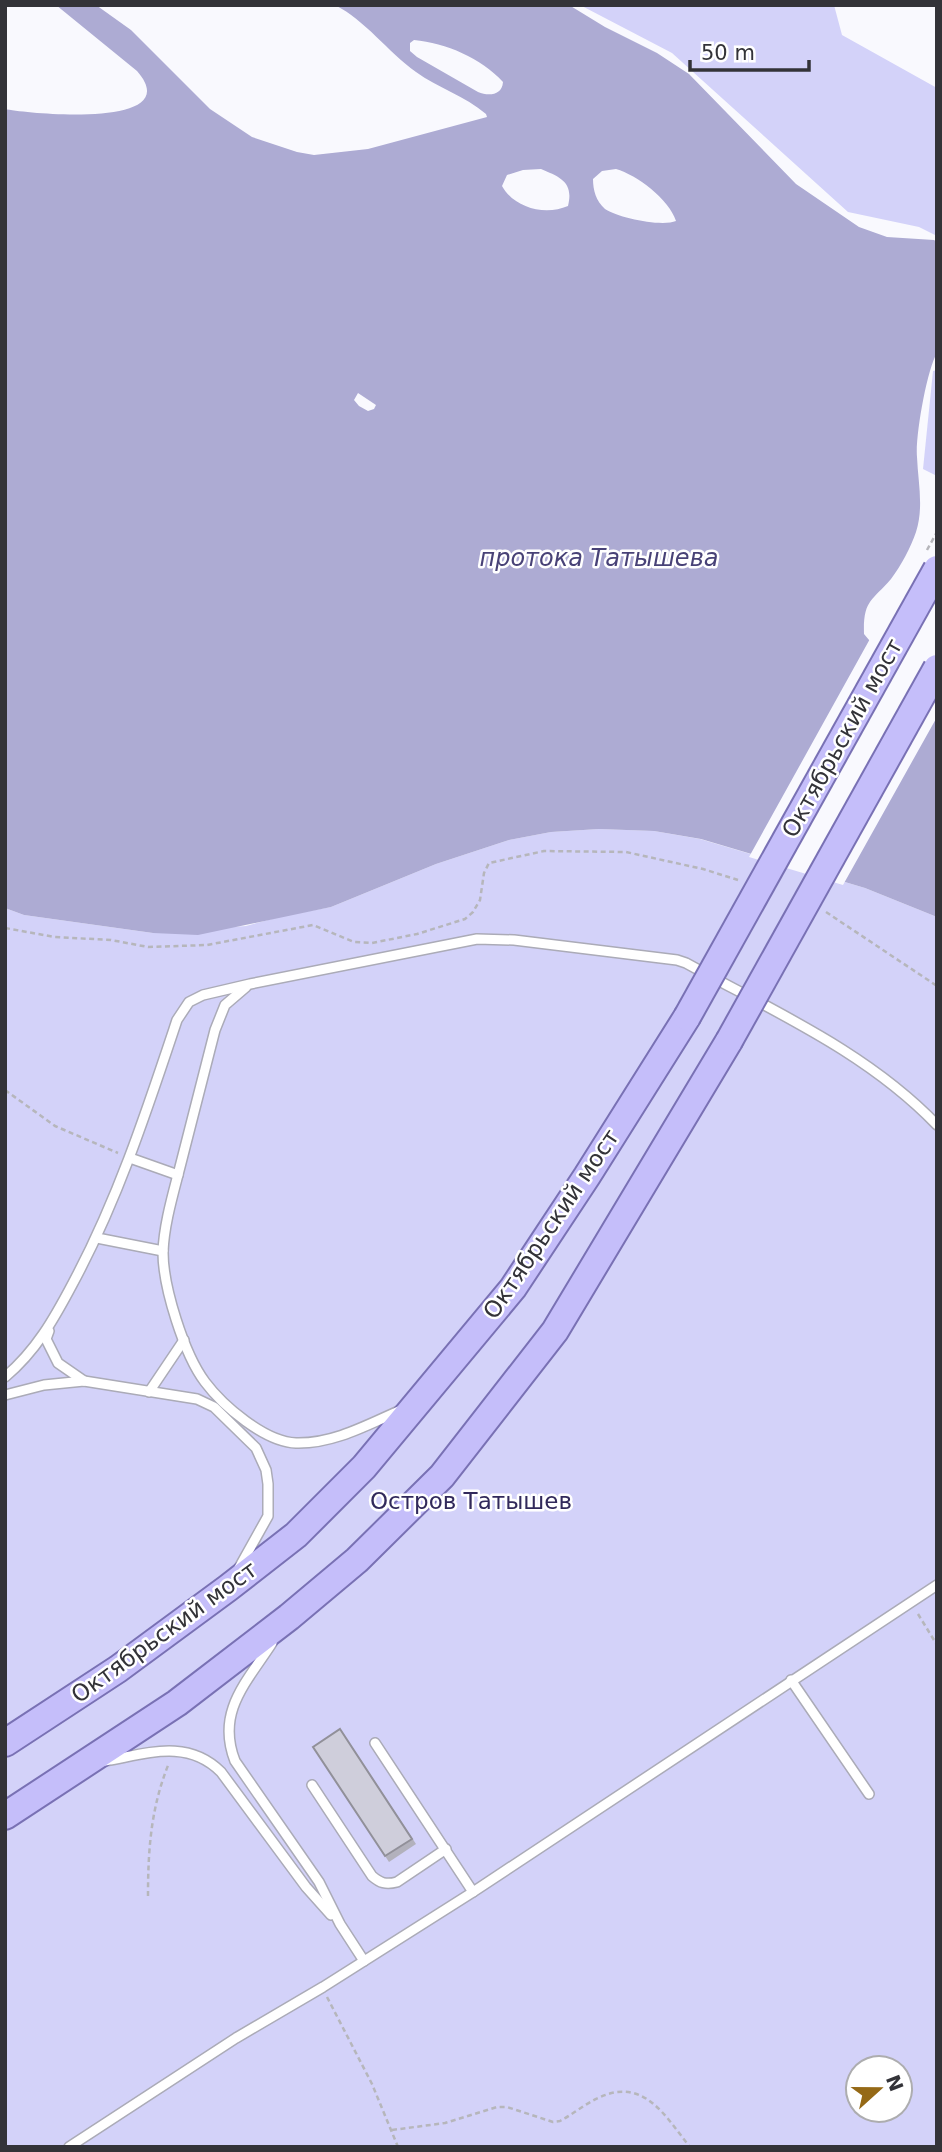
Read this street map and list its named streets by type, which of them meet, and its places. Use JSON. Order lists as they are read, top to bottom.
{
  "streets": {
    "main road": ["Октябрьский мост"]
  },
  "water": ["протока Татышева"],
  "parks": ["Остров Татышев"],
  "scale_bar": "50 m",
  "north": "right"
}
